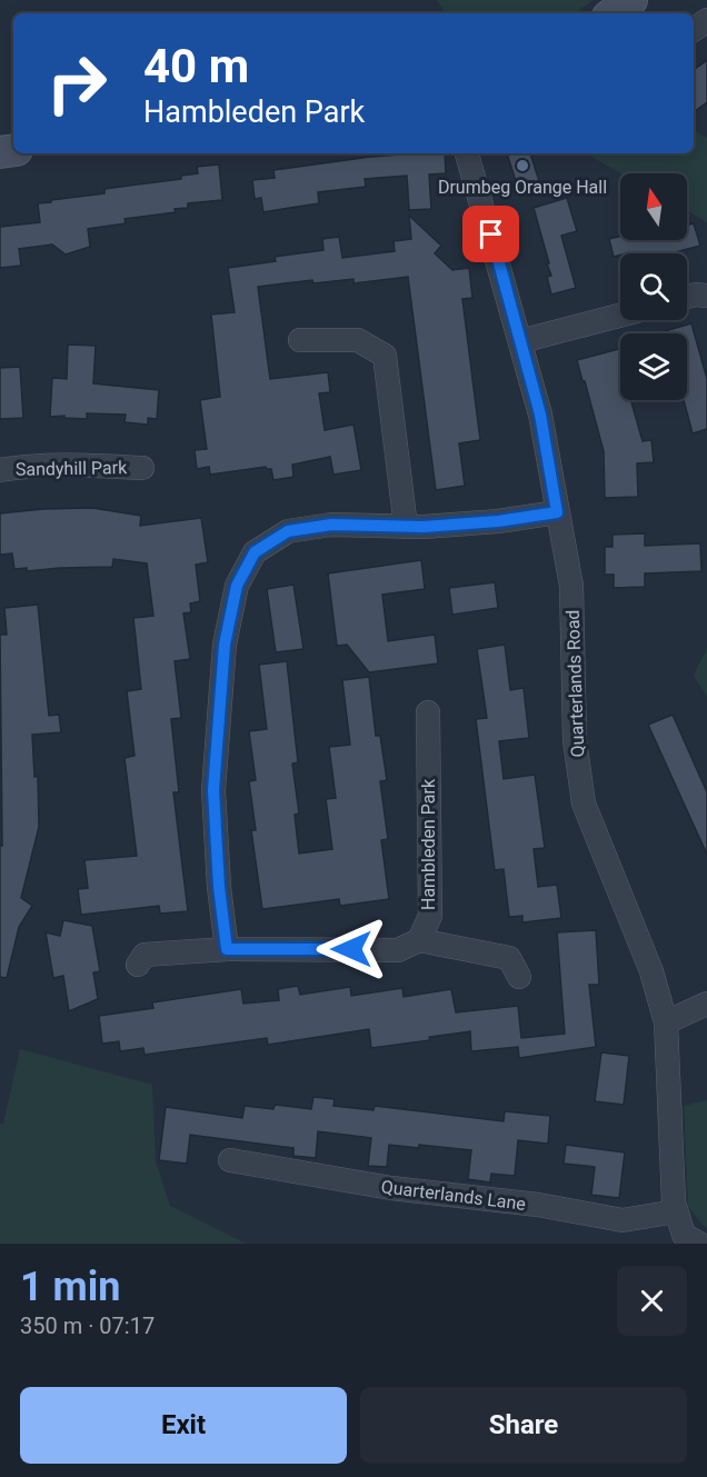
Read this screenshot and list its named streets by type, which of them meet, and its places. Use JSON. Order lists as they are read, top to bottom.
{
  "streets": {
    "street": [
      "Sandyhill Park",
      "Quarterlands Road",
      "Hambleden Park",
      "Quarterlands Lane"
    ]
  },
  "crossings": [
    ["Quarterlands Road", "Quarterlands Lane"]
  ],
  "places": ["Drumbeg Orange Hall"],
  "north": "top",
  "page": {
    "turn": ["40 m", "Hambleden Park"],
    "heading": ["1 min", "350 m · 07:17"],
    "buttons": ["Exit", "Share"]
  }
}
